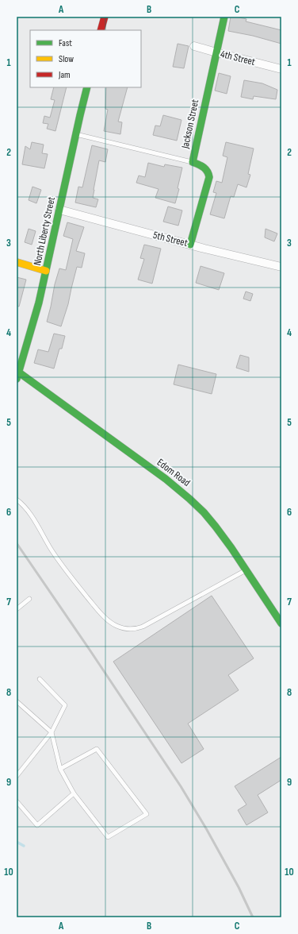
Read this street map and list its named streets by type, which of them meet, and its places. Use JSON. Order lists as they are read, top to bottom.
{
  "streets": {
    "street": [
      "4th Street",
      "Jackson Street",
      "North Liberty Street",
      "5th Street",
      "Edom Road"
    ]
  },
  "crossings": [
    ["4th Street", "Jackson Street"],
    ["Jackson Street", "5th Street"],
    ["North Liberty Street", "5th Street"],
    ["North Liberty Street", "Edom Road"]
  ],
  "legend": ["Fast", "Slow", "Jam"],
  "grid": {
    "columns": ["A", "B", "C"],
    "rows": [
      "1",
      "2",
      "3",
      "4",
      "5",
      "6",
      "7",
      "8",
      "9",
      "10"
    ]
  }
}
